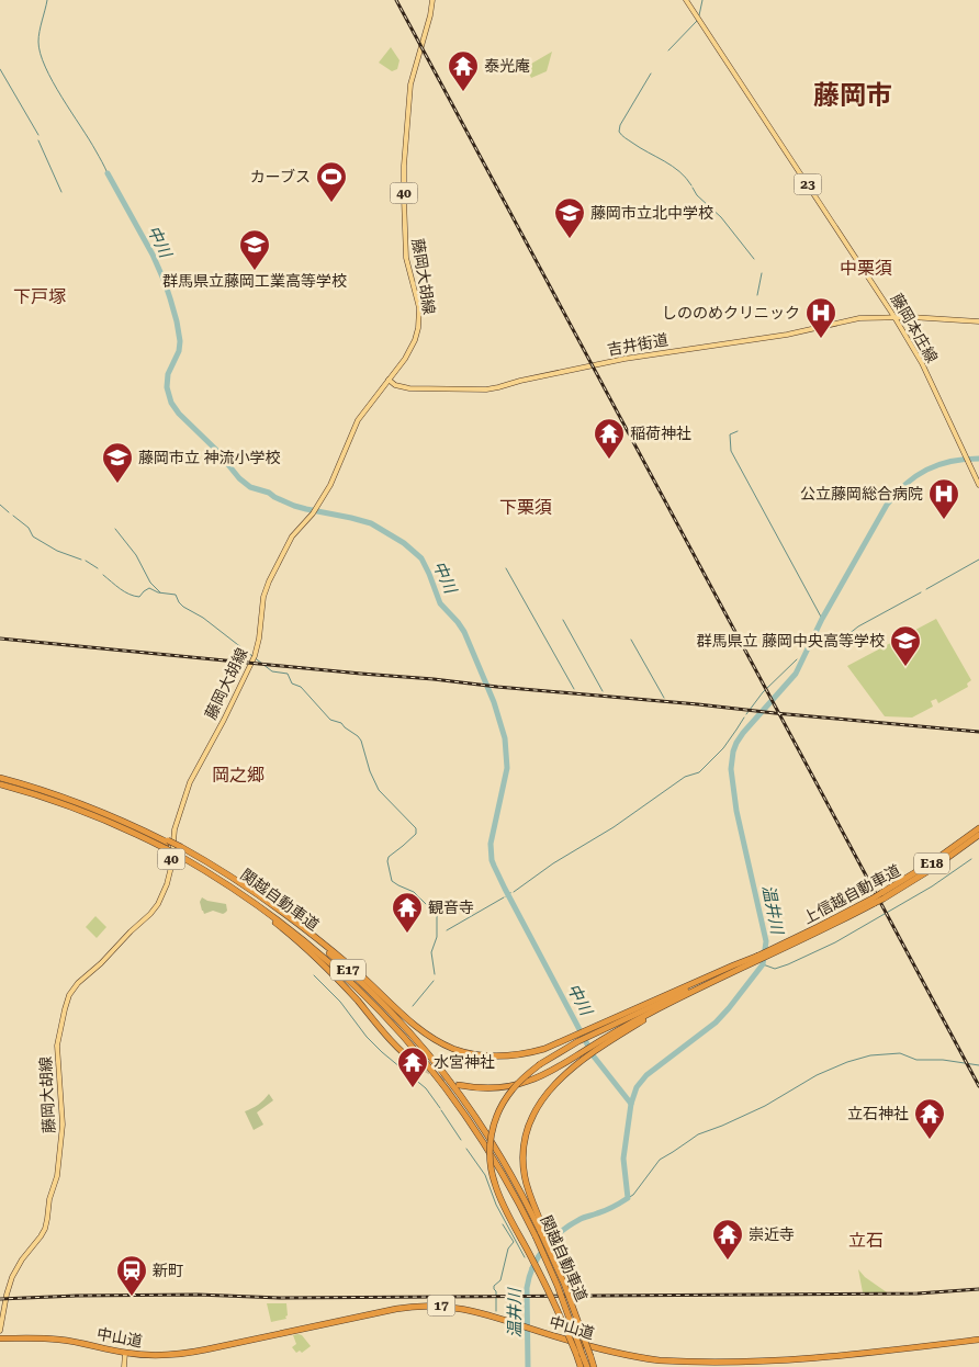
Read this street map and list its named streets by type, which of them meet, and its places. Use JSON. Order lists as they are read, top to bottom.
{
  "streets": {
    "highway": [
      "E18",
      "上信越自動車道",
      "関越自動車道",
      "E17",
      "17",
      "中山道"
    ],
    "main road": [
      "23",
      "40",
      "藤岡大胡線",
      "藤岡本庄線",
      "吉井街道"
    ]
  },
  "crossings": [
    ["藤岡大胡線", "吉井街道"],
    ["藤岡本庄線", "吉井街道"]
  ],
  "districts": [
    "藤岡市",
    "中栗須",
    "下戸塚",
    "下栗須",
    "岡之郷",
    "立石"
  ],
  "water": ["中川", "温井川"],
  "places": {
    "temple": [
      "泰光庵",
      "稲荷神社",
      "観音寺",
      "水宮神社",
      "立石神社",
      "崇近寺"
    ],
    "sports": ["カーブス"],
    "school or university": [
      "藤岡市立北中学校",
      "群馬県立藤岡工業高等学校",
      "藤岡市立 神流小学校",
      "群馬県立 藤岡中央高等学校"
    ],
    "hospital": ["しののめクリニック", "公立藤岡総合病院"],
    "station": ["新町"]
  }
}
